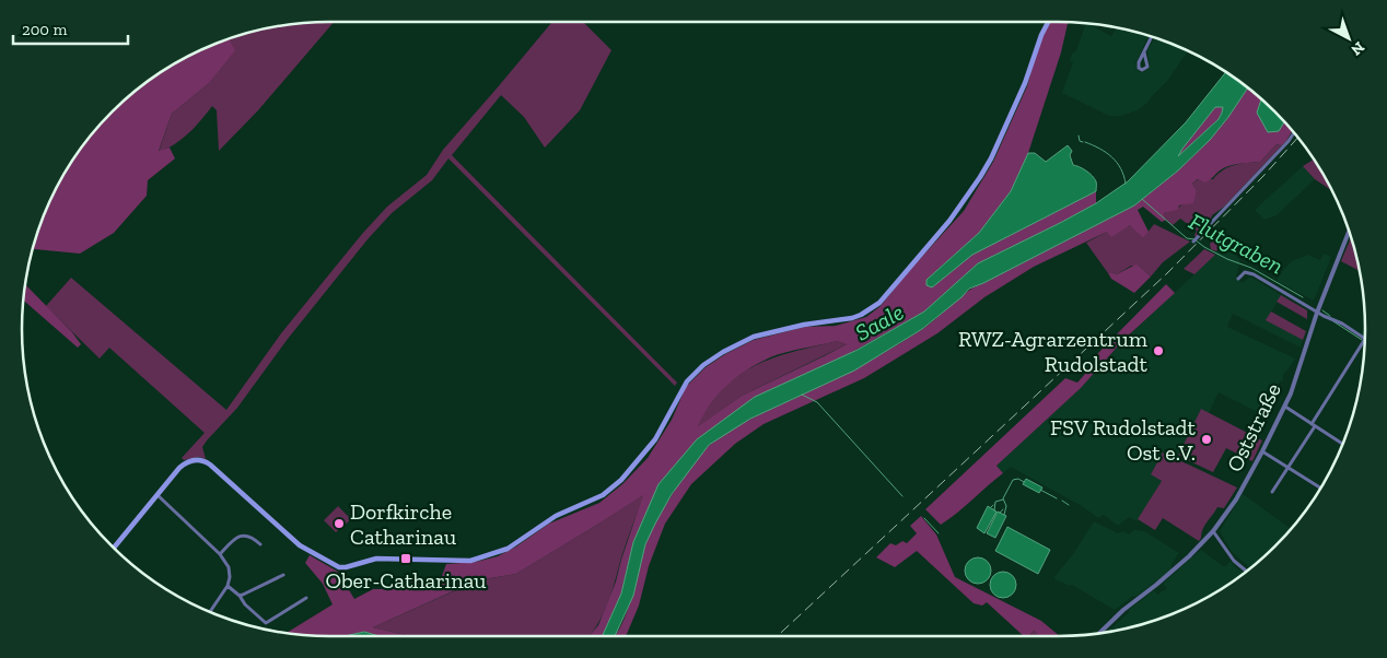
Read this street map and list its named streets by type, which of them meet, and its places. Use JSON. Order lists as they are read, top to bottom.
{
  "streets": {
    "street": ["Oststraße"]
  },
  "water": ["Flutgraben", "Saale"],
  "places": {
    "other": ["RWZ-Agrarzentrum Rudolstadt", "FSV Rudolstadt Ost e.V.", "Dorfkirche Catharinau"],
    "transit": ["Ober-Catharinau"]
  },
  "scale_bar": "200 m",
  "north": "bottom right"
}
